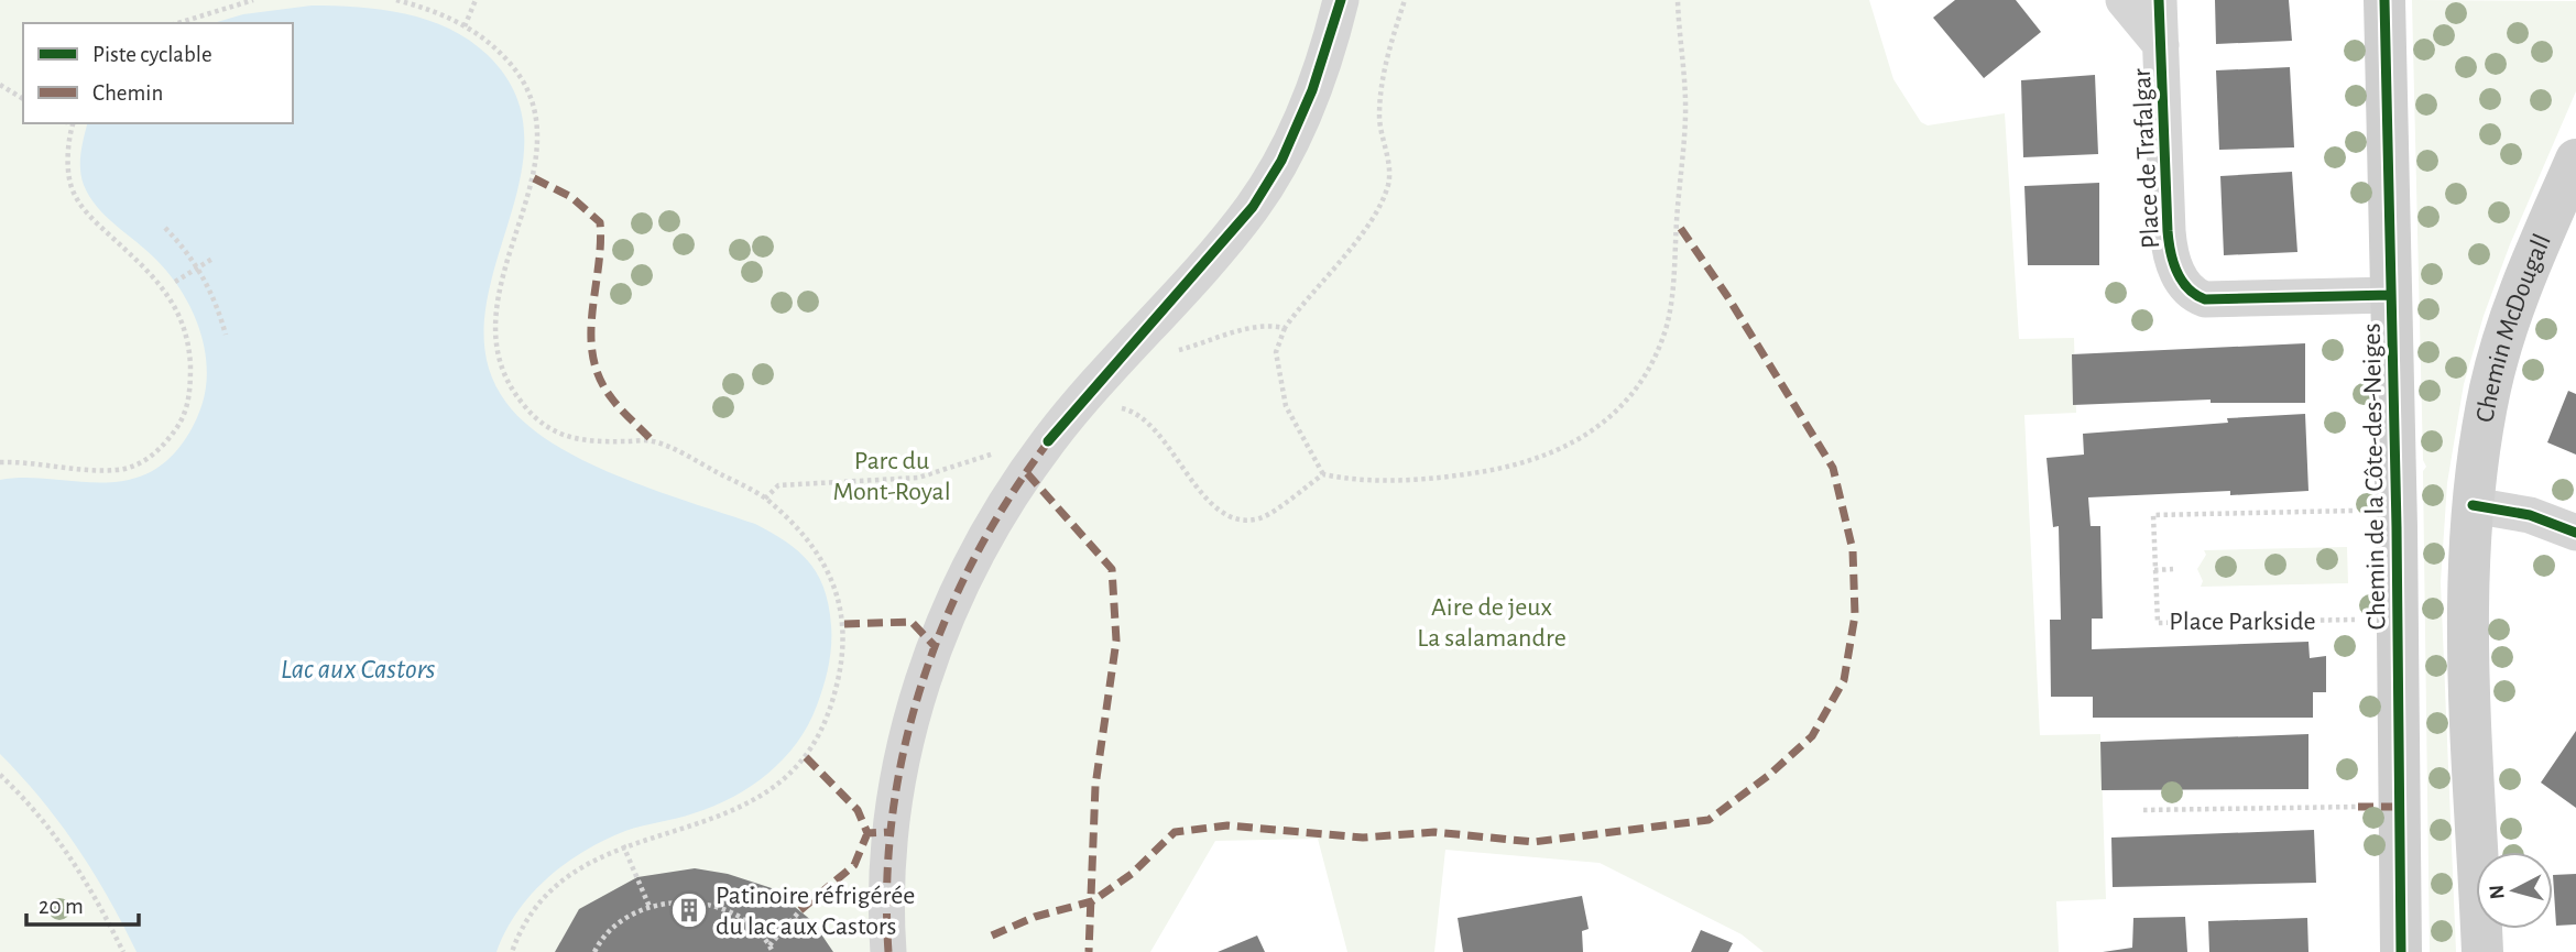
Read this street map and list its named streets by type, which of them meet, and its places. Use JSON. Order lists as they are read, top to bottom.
{
  "streets": {
    "main road": ["Chemin McDougall", "Chemin de la Côte-des-Neiges"],
    "street": ["Place de Trafalgar"],
    "path": ["Place Parkside"]
  },
  "crossings": [
    ["Place de Trafalgar", "Chemin de la Côte-des-Neiges"]
  ],
  "water": ["Lac aux Castors"],
  "parks": ["Parc du Mont-Royal", "Aire de jeux La salamandre"],
  "places": {
    "building": ["Patinoire réfrigérée du lac aux Castors"]
  },
  "legend": ["Piste cyclable", "Chemin"],
  "scale_bar": "20 m",
  "north": "left"
}
